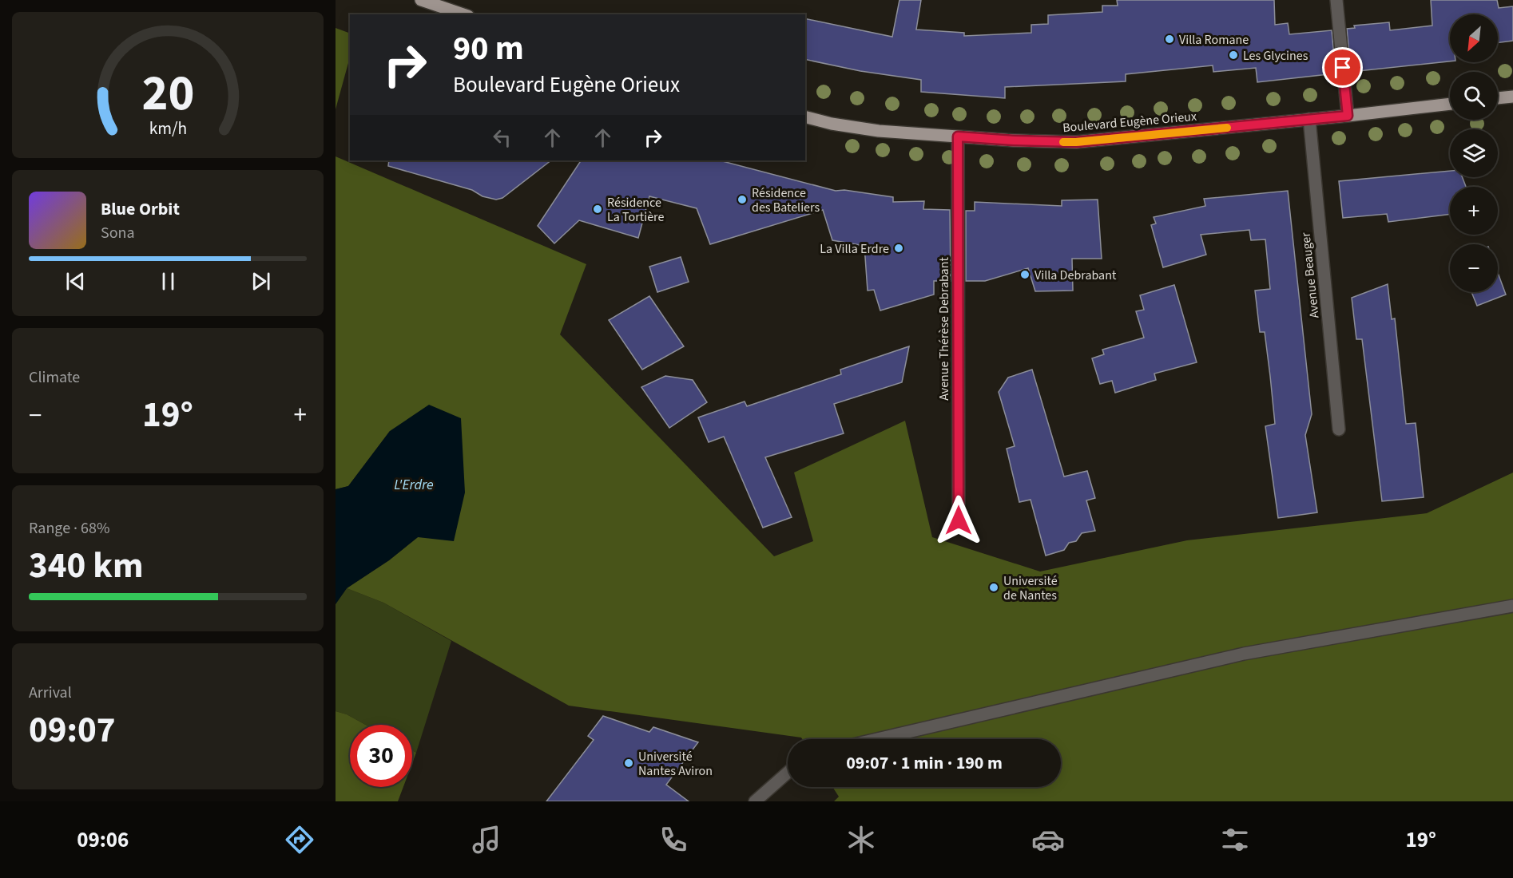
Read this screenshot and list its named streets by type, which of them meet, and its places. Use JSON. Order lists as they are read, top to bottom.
{
  "streets": {
    "main road": ["Boulevard Eugène Orieux"],
    "street": ["Avenue Beauger", "Avenue Thérèse Debrabant"]
  },
  "crossings": [
    ["Boulevard Eugène Orieux", "Avenue Beauger"],
    ["Boulevard Eugène Orieux", "Avenue Thérèse Debrabant"]
  ],
  "water": ["L'Erdre"],
  "places": [
    "Villa Romane",
    "Les Glycines",
    "Résidence des Bateliers",
    "Résidence La Tortière",
    "La Villa Erdre",
    "Villa Debrabant",
    "Université de Nantes",
    "Université Nantes Aviron"
  ],
  "north": "bottom left",
  "page": {
    "map_buttons": ["+", "−"],
    "turn": ["90 m", "Boulevard Eugène Orieux"],
    "song": ["Blue Orbit", "Sona"],
    "tile": [
      "Climate",
      ["Range · 68%", "340 km"],
      ["Arrival", "09:07"]
    ],
    "heat": ["−", "19°", "+"],
    "limit": "30",
    "trip": "09:07 · 1 min · 190 m",
    "tabs": ["09:06", "19°"],
    "gauge": ["20", "km/h"]
  }
}
